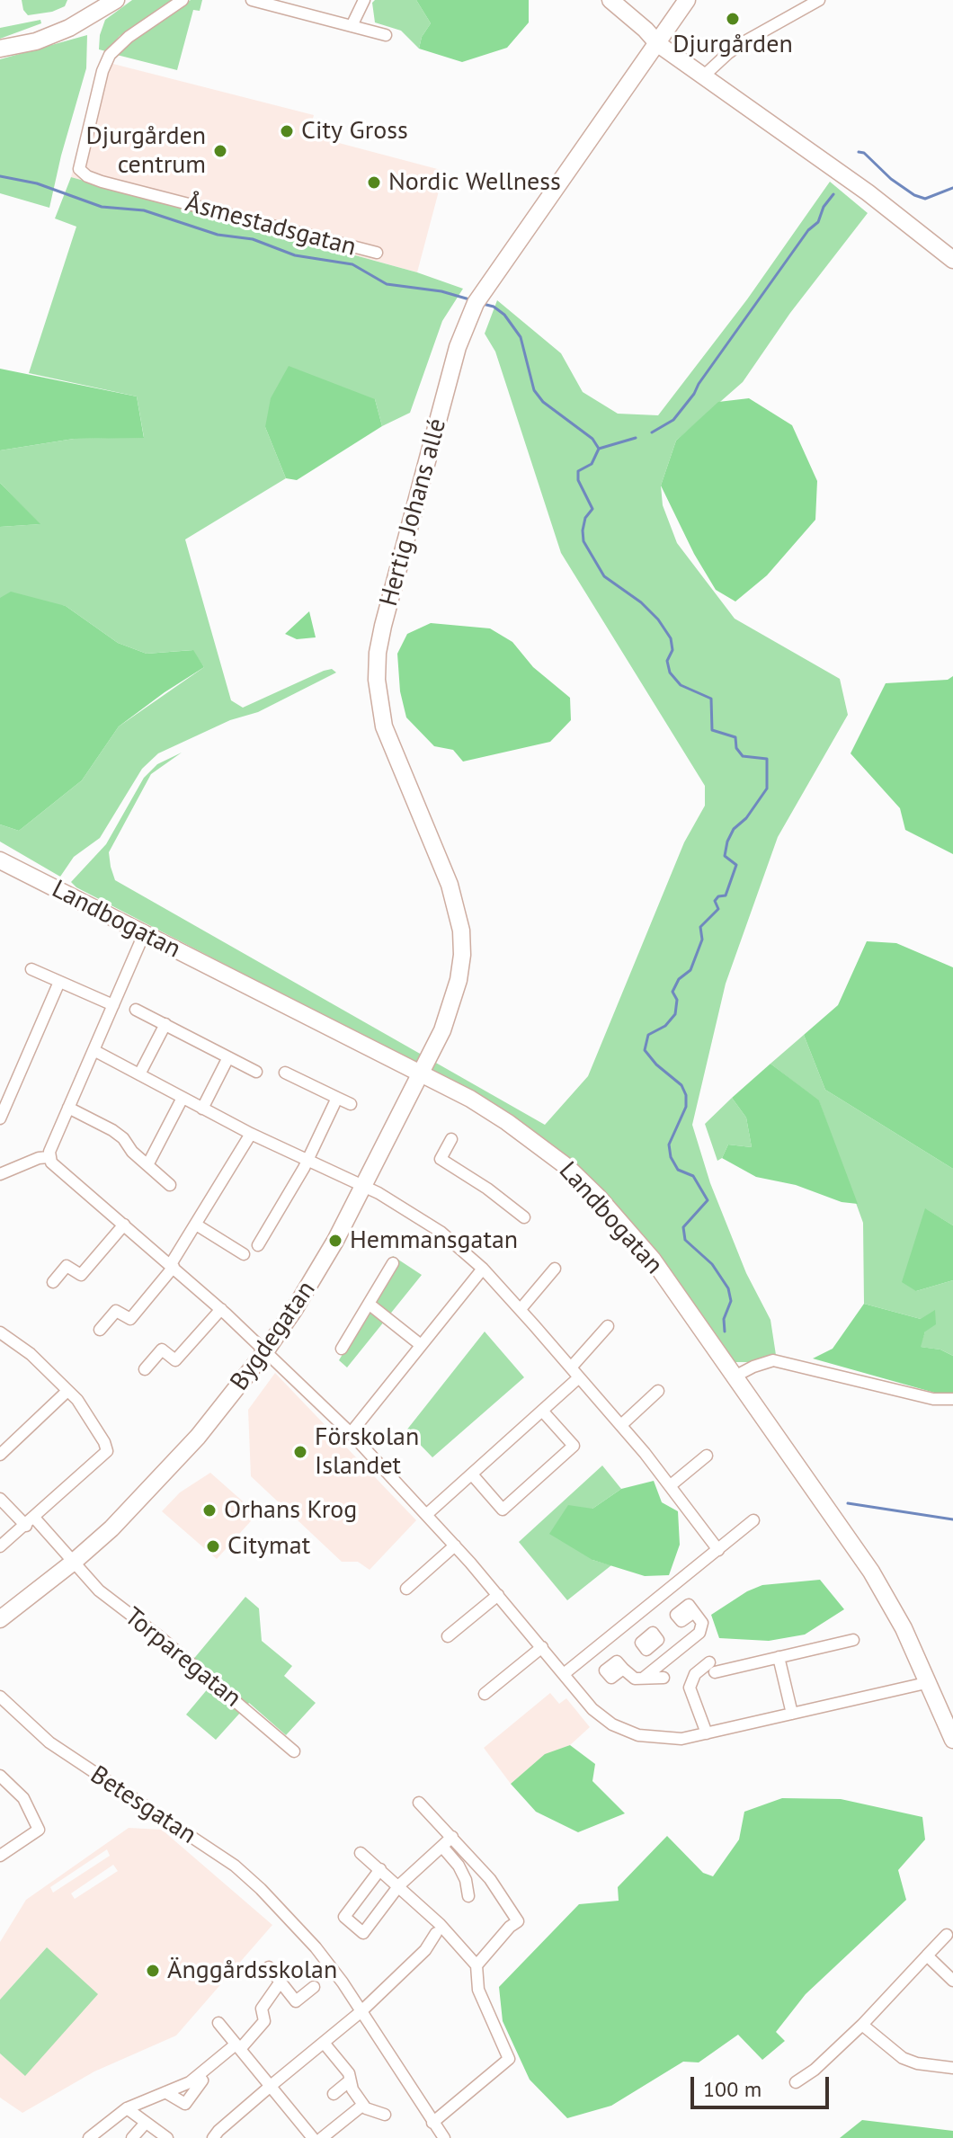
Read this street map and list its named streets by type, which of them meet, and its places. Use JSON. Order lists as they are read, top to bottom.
{
  "streets": {
    "street": [
      "Åsmestadsgatan",
      "Hertig Johans allé",
      "Landbogatan",
      "Bygdegatan",
      "Torparegatan",
      "Betesgatan"
    ]
  },
  "crossings": [
    ["Hertig Johans allé", "Landbogatan"],
    ["Hertig Johans allé", "Bygdegatan"],
    ["Landbogatan", "Bygdegatan"],
    ["Bygdegatan", "Torparegatan"]
  ],
  "places": [
    "Djurgården",
    "City Gross",
    "Djurgården centrum",
    "Nordic Wellness",
    "Hemmansgatan",
    "Förskolan Islandet",
    "Orhans Krog",
    "Citymat",
    "Änggårdsskolan"
  ],
  "scale_bar": "100 m"
}
